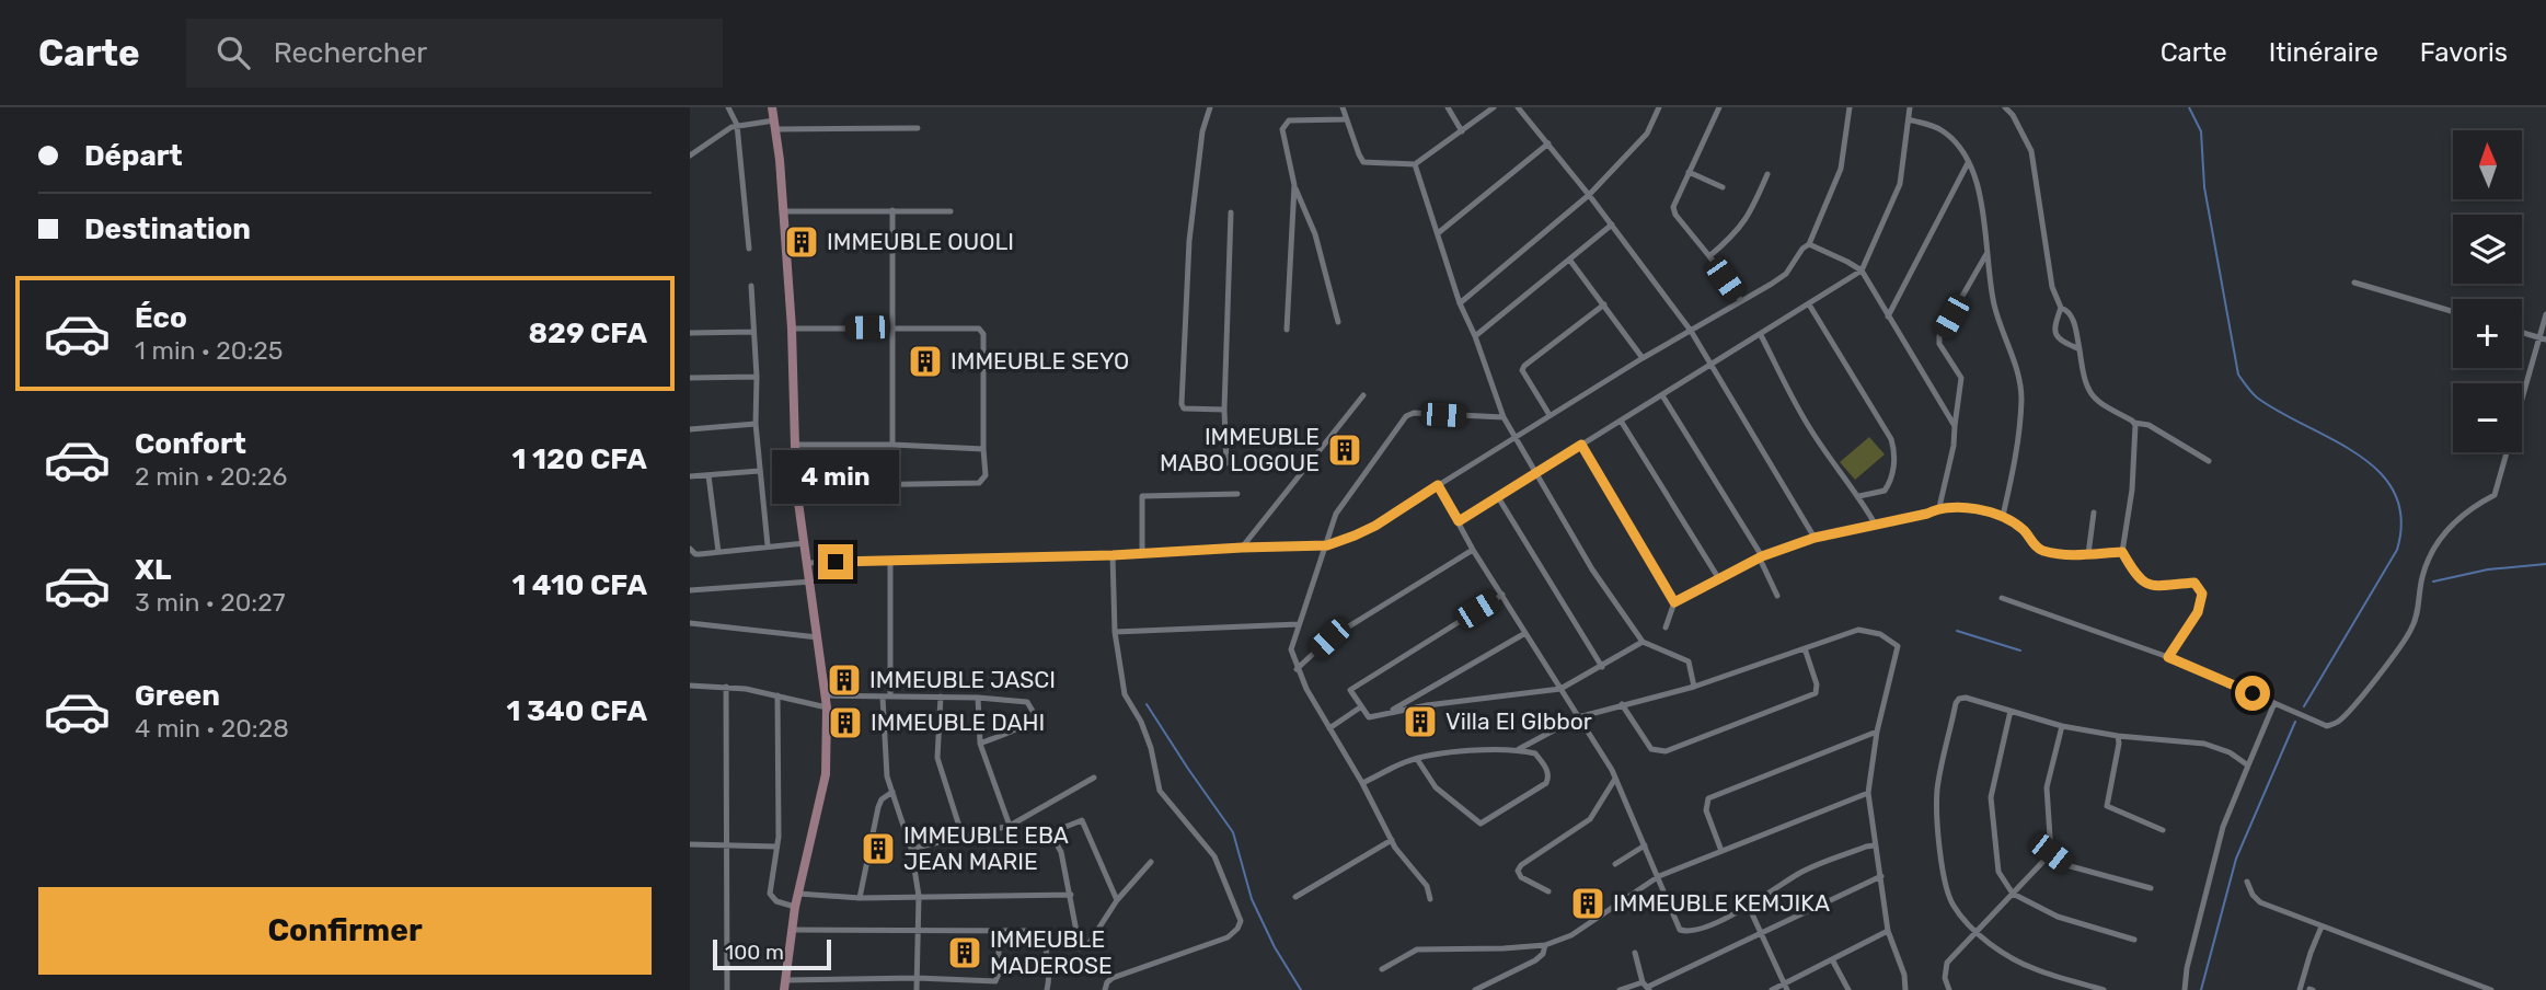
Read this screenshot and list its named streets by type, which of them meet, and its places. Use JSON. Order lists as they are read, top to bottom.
{
  "places": {
    "building": [
      "IMMEUBLE OUOLI",
      "IMMEUBLE SEYO",
      "IMMEUBLE MABO LOGOUE",
      "IMMEUBLE JASCI",
      "Villa El GIbbor",
      "IMMEUBLE DAHI",
      "IMMEUBLE EBA JEAN MARIE",
      "IMMEUBLE KEMJIKA",
      "IMMEUBLE MADEROSE"
    ]
  },
  "scale_bar": "100 m",
  "north": "top",
  "page": {
    "header": "Carte",
    "search": "Rechercher",
    "nav": ["Carte", "Itinéraire", "Favoris"],
    "banner": ["Départ", "Destination"],
    "map_buttons": ["+", "−"],
    "list": [
      {
        "name": "Éco",
        "note": "1 min · 20:25",
        "value": "829 CFA"
      },
      {
        "name": "Confort",
        "note": "2 min · 20:26",
        "value": "1 120 CFA"
      },
      {
        "name": "XL",
        "note": "3 min · 20:27",
        "value": "1 410 CFA"
      },
      {
        "name": "Green",
        "note": "4 min · 20:28",
        "value": "1 340 CFA"
      }
    ],
    "bubble": "4 min",
    "buttons": "Confirmer",
    "scale": "100 m"
  }
}
